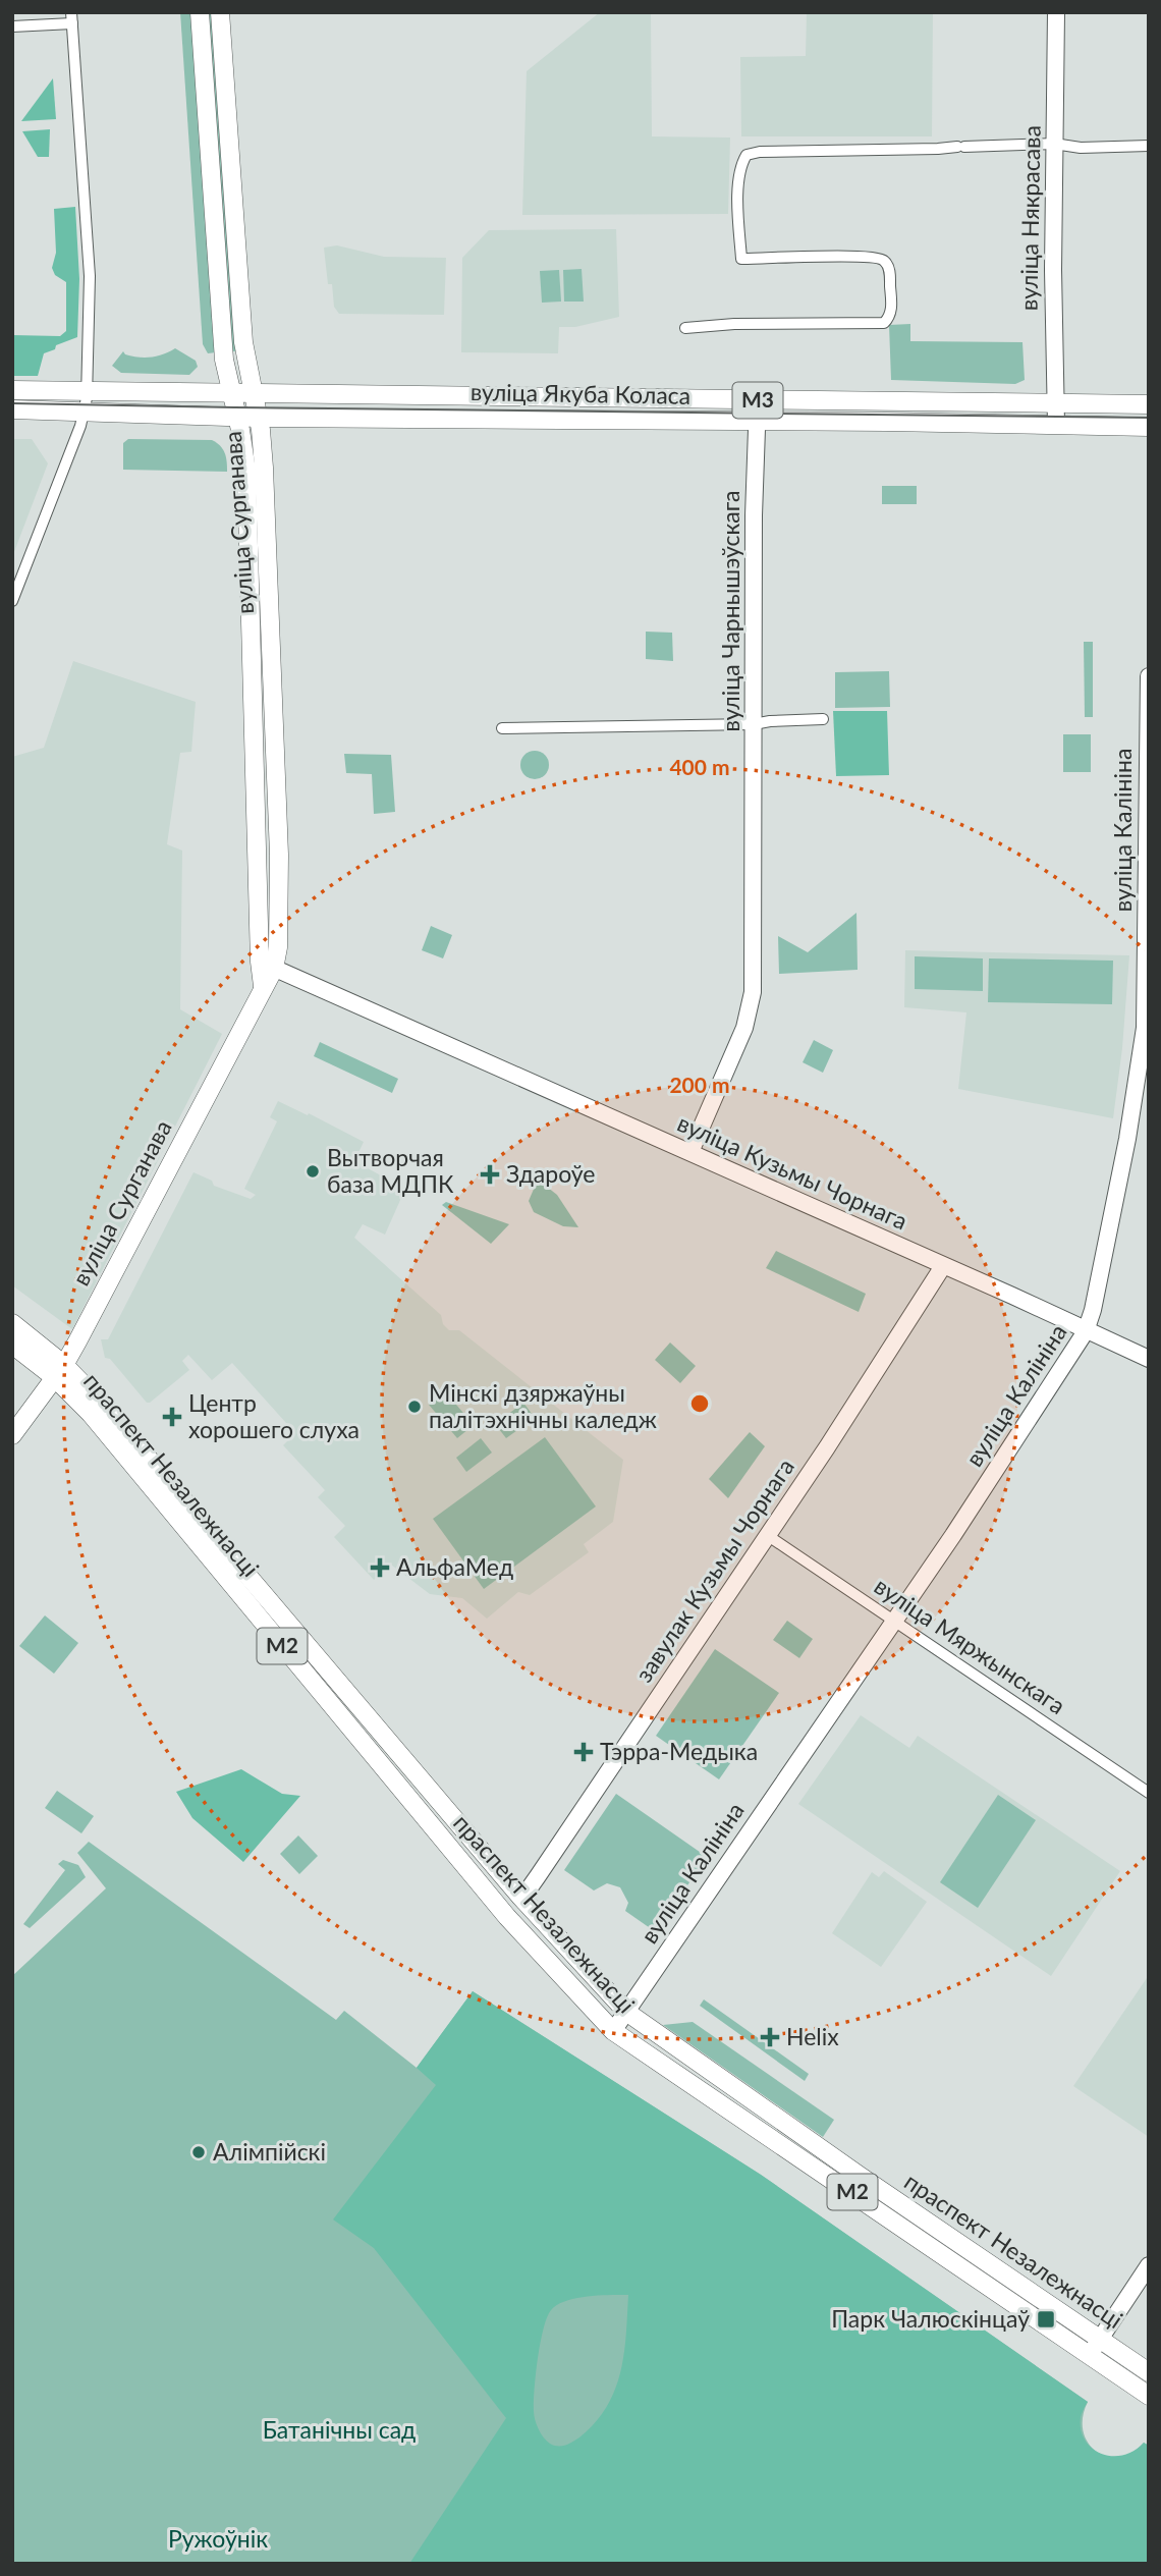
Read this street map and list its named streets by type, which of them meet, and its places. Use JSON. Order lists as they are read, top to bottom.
{
  "streets": {
    "main road": [
      "вуліца Някрасава",
      "вуліца Якуба Коласа",
      "М3",
      "вуліца Сурганава",
      "вуліца Чарнышэўскага",
      "вуліца Калініна",
      "вуліца Кузьмы Чорнага",
      "праспект Незалежнасці",
      "завулак Кузьмы Чорнага",
      "М2"
    ],
    "street": ["вуліца Мяржынскага"]
  },
  "crossings": [
    ["вуліца Някрасава", "вуліца Якуба Коласа"],
    ["вуліца Якуба Коласа", "вуліца Сурганава"],
    ["вуліца Якуба Коласа", "вуліца Чарнышэўскага"],
    ["вуліца Сурганава", "вуліца Кузьмы Чорнага"],
    ["вуліца Сурганава", "праспект Незалежнасці"],
    ["вуліца Чарнышэўскага", "вуліца Кузьмы Чорнага"],
    ["вуліца Калініна", "вуліца Кузьмы Чорнага"],
    ["вуліца Калініна", "праспект Незалежнасці"],
    ["вуліца Калініна", "вуліца Мяржынскага"],
    ["вуліца Кузьмы Чорнага", "завулак Кузьмы Чорнага"],
    ["праспект Незалежнасці", "завулак Кузьмы Чорнага"],
    ["завулак Кузьмы Чорнага", "вуліца Мяржынскага"]
  ],
  "parks": ["Батанічны сад", "Ружоўнік"],
  "places": {
    "other": ["Вытворчая база МДПК", "Мінскі дзяржаўны палітэхнічны каледж", "Алімпійскі"],
    "health": [
      "Здароўе",
      "Центр хорошего слуха",
      "АльфаМед",
      "Тэрра-Медыка",
      "Helix"
    ],
    "transit": ["Парк Чалюскінцаў"]
  },
  "rings": ["400 m", "200 m"]
}
